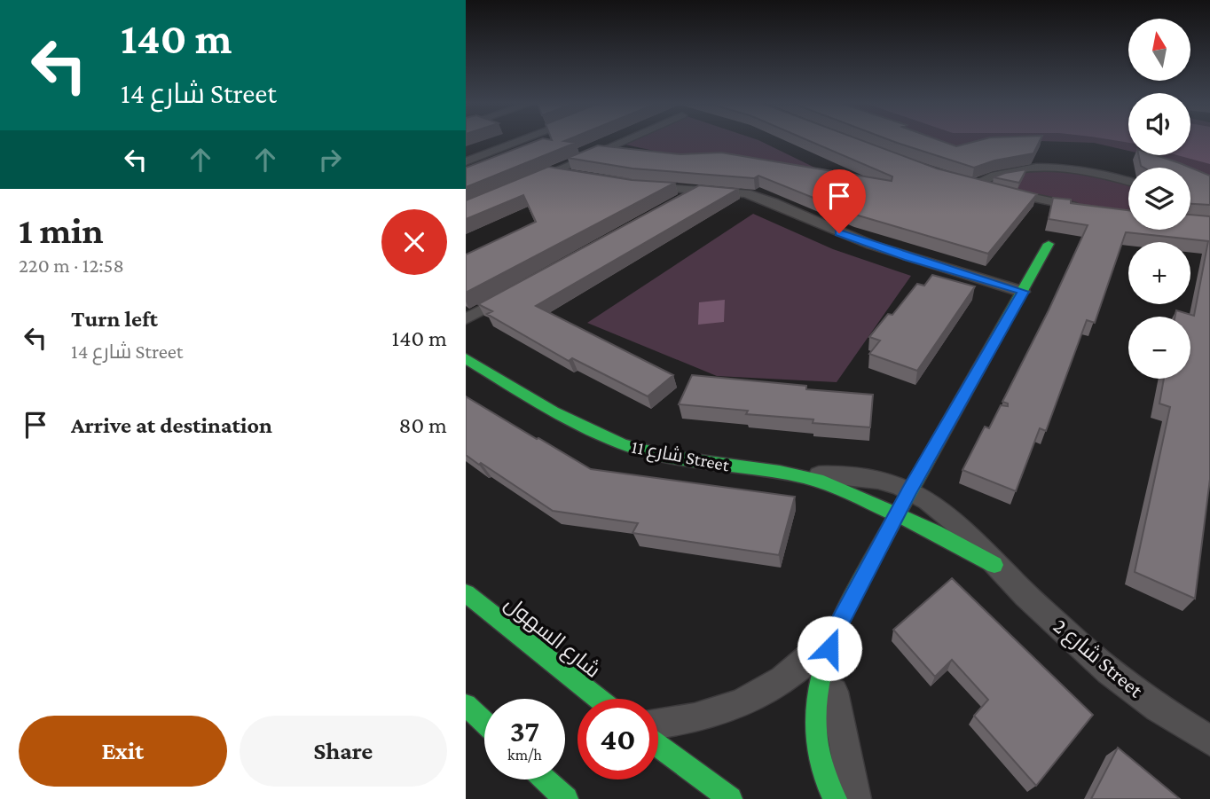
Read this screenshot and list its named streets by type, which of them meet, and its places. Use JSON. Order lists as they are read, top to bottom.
{
  "streets": {
    "street": ["شارع 11 Street", "شارع السهول", "شارع 2 Street"]
  },
  "crossings": [
    ["شارع 11 Street", "شارع 2 Street"]
  ],
  "north": "top",
  "page": {
    "turn": ["140 m", "شارع 14 Street"],
    "map_buttons": ["+", "−"],
    "heading": ["1 min", "220 m · 12:58"],
    "list": [
      {
        "name": "Turn left",
        "note": "شارع 14 Street",
        "value": "140 m"
      },
      {
        "name": "Arrive at destination",
        "value": "80 m"
      }
    ],
    "speed": "37 km/h",
    "limit": "40",
    "buttons": ["Exit", "Share"]
  }
}
